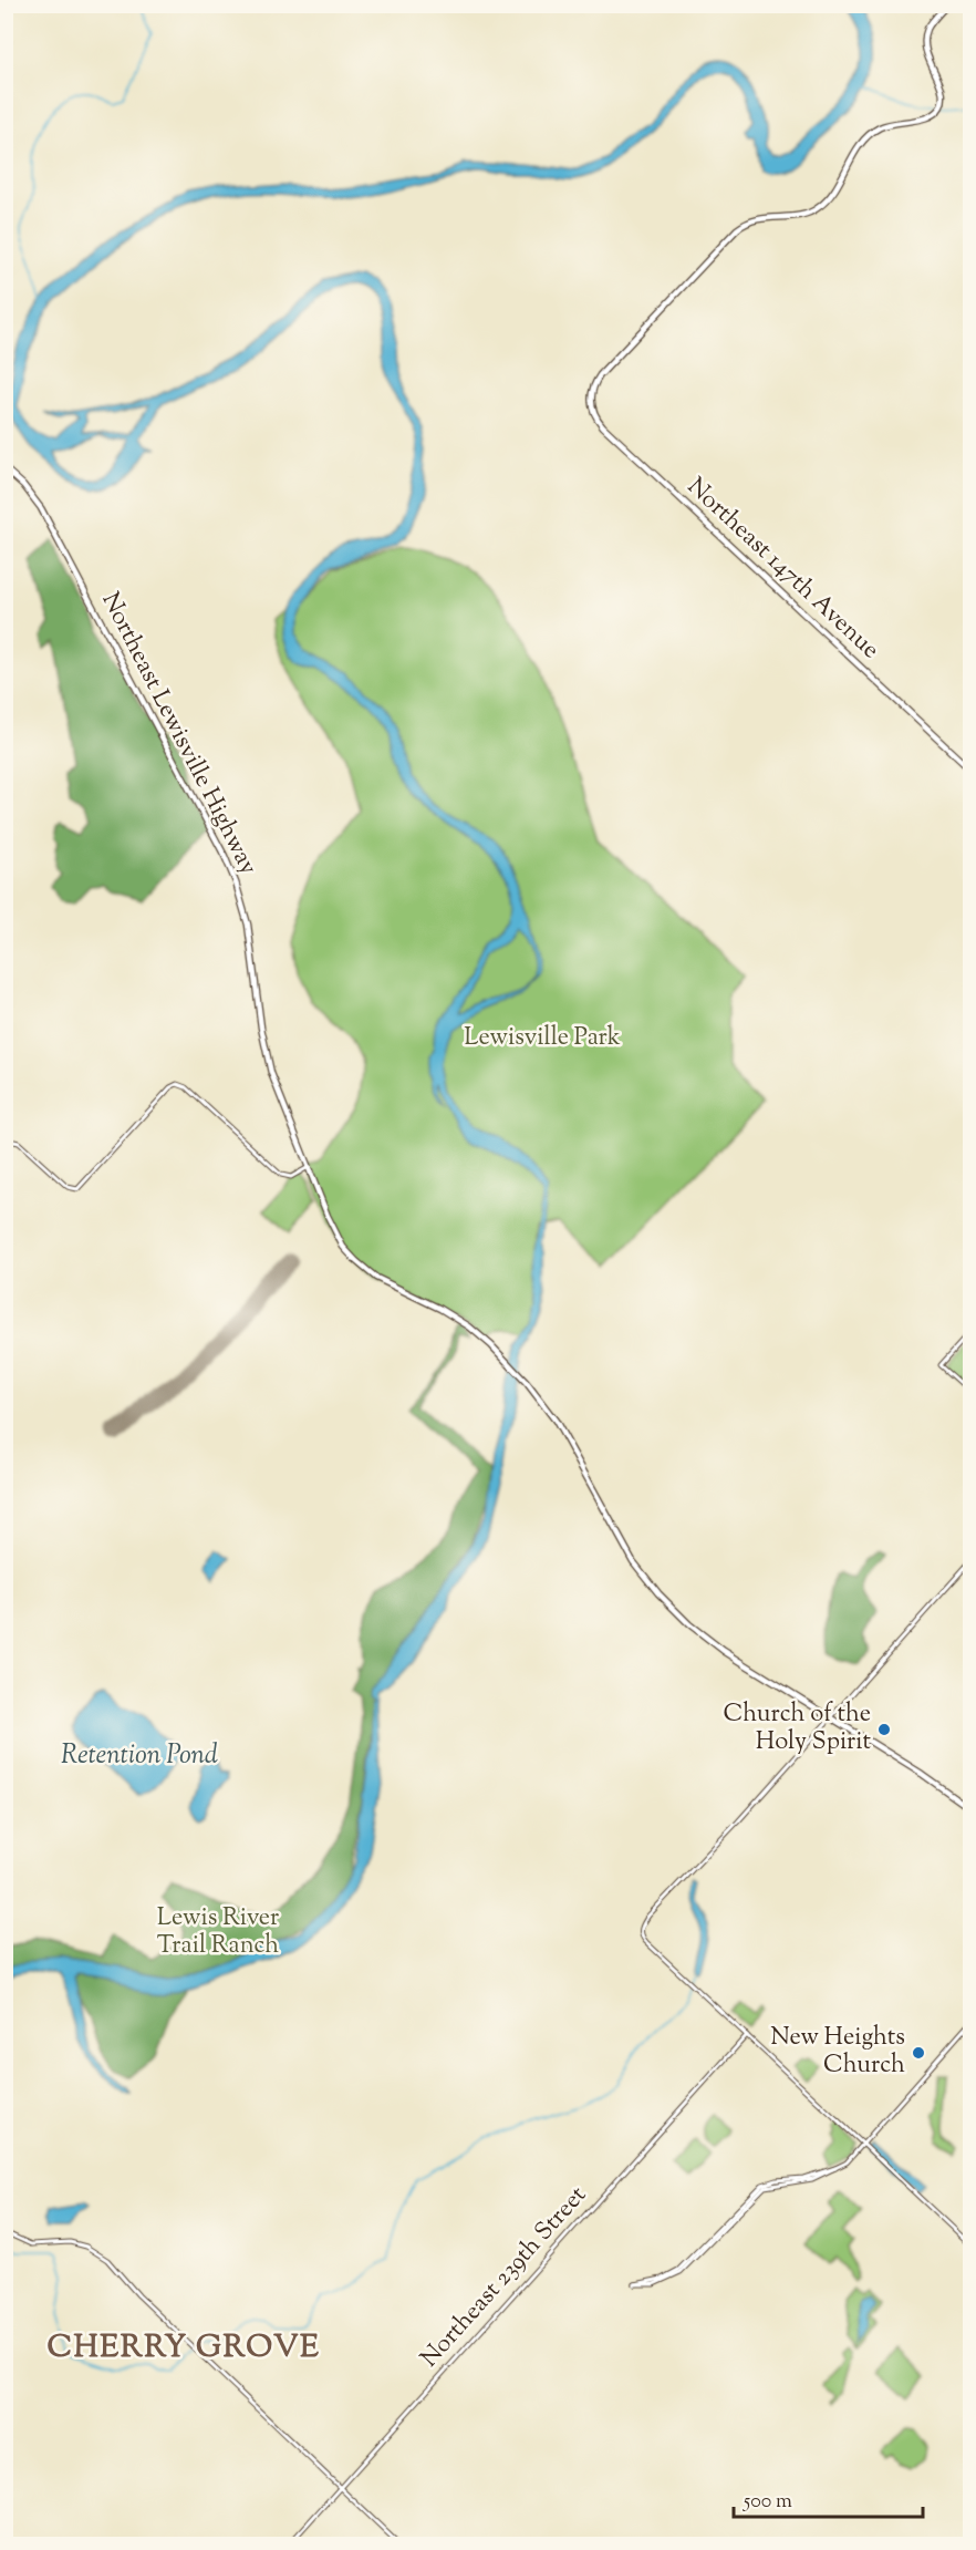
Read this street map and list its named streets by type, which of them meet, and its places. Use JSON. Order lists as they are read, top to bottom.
{
  "streets": {
    "main road": ["Northeast 147th Avenue", "Northeast Lewisville Highway"],
    "street": ["Northeast 239th Street"]
  },
  "districts": ["CHERRY GROVE"],
  "water": ["Retention Pond"],
  "parks": ["Lewisville Park", "Lewis River Trail Ranch"],
  "places": ["Church of the Holy Spirit", "New Heights Church"],
  "scale_bar": "500 m"
}
